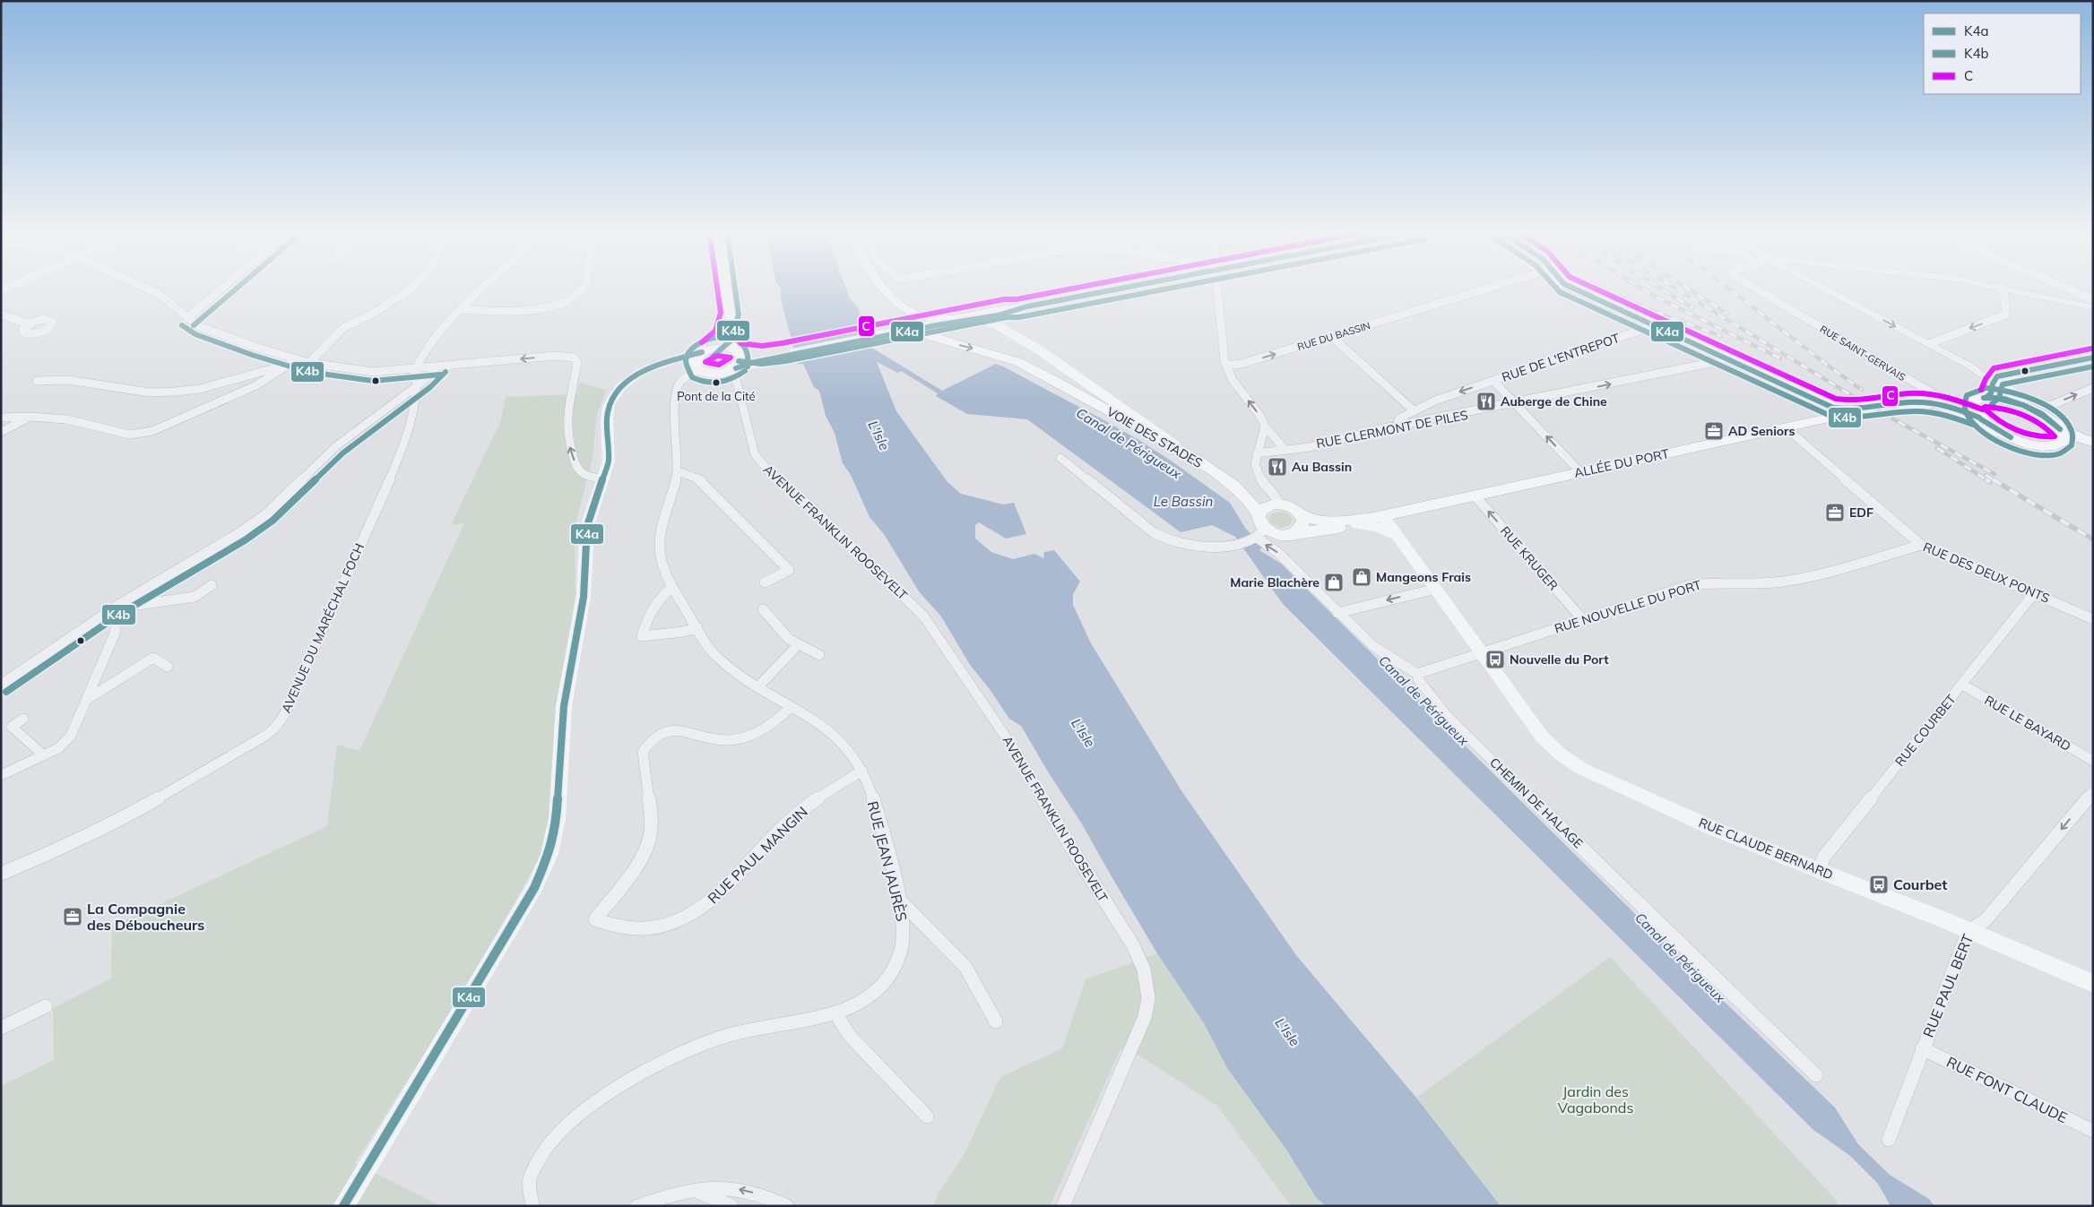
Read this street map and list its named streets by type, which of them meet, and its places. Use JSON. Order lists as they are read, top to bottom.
{
  "streets": {
    "main road": ["VOIE DES STADES", "ALLÉE DU PORT", "RUE CLAUDE BERNARD"],
    "street": [
      "RUE DU BASSIN",
      "RUE SAINT-GERVAIS",
      "RUE DE L'ENTREPOT",
      "RUE CLERMONT DE PILES",
      "AVENUE FRANKLIN ROOSEVELT",
      "RUE KRUGER",
      "RUE DES DEUX PONTS",
      "RUE NOUVELLE DU PORT",
      "AVENUE DU MARÉCHAL FOCH",
      "RUE LE BAYARD",
      "RUE COURBET",
      "CHEMIN DE HALAGE",
      "RUE PAUL MANGIN",
      "RUE JEAN JAURÈS",
      "RUE PAUL BERT",
      "RUE FONT CLAUDE"
    ]
  },
  "crossings": [
    ["RUE DE L'ENTREPOT", "RUE CLERMONT DE PILES"],
    ["VOIE DES STADES", "ALLÉE DU PORT"],
    ["VOIE DES STADES", "CHEMIN DE HALAGE"],
    ["ALLÉE DU PORT", "RUE KRUGER"],
    ["ALLÉE DU PORT", "RUE DES DEUX PONTS"],
    ["ALLÉE DU PORT", "CHEMIN DE HALAGE"],
    ["ALLÉE DU PORT", "RUE CLAUDE BERNARD"],
    ["RUE KRUGER", "RUE NOUVELLE DU PORT"],
    ["RUE DES DEUX PONTS", "RUE NOUVELLE DU PORT"],
    ["RUE DES DEUX PONTS", "RUE COURBET"],
    ["RUE NOUVELLE DU PORT", "CHEMIN DE HALAGE"],
    ["RUE NOUVELLE DU PORT", "RUE CLAUDE BERNARD"],
    ["RUE LE BAYARD", "RUE COURBET"],
    ["RUE COURBET", "RUE CLAUDE BERNARD"],
    ["RUE CLAUDE BERNARD", "RUE PAUL BERT"],
    ["RUE PAUL MANGIN", "RUE JEAN JAURÈS"],
    ["RUE PAUL BERT", "RUE FONT CLAUDE"]
  ],
  "one_way": [
    "RUE DU BASSIN",
    "RUE CLERMONT DE PILES",
    "RUE KRUGER",
    "RUE PAUL BERT"
  ],
  "water": ["L'Isle", "Canal de Périgueux", "Le Bassin"],
  "parks": ["Jardin des Vagabonds"],
  "places": {
    "other": ["Pont de la Cité"],
    "restaurant": ["Auberge de Chine", "Au Bassin"],
    "office": ["AD Seniors", "EDF", "La Compagnie des Déboucheurs"],
    "shop": ["Mangeons Frais", "Marie Blachère"],
    "bus stop": ["Nouvelle du Port", "Courbet"]
  },
  "lines": ["transit line K4a", "transit line K4b", "transit line C"],
  "legend": ["K4a", "K4b", "C"]
}
